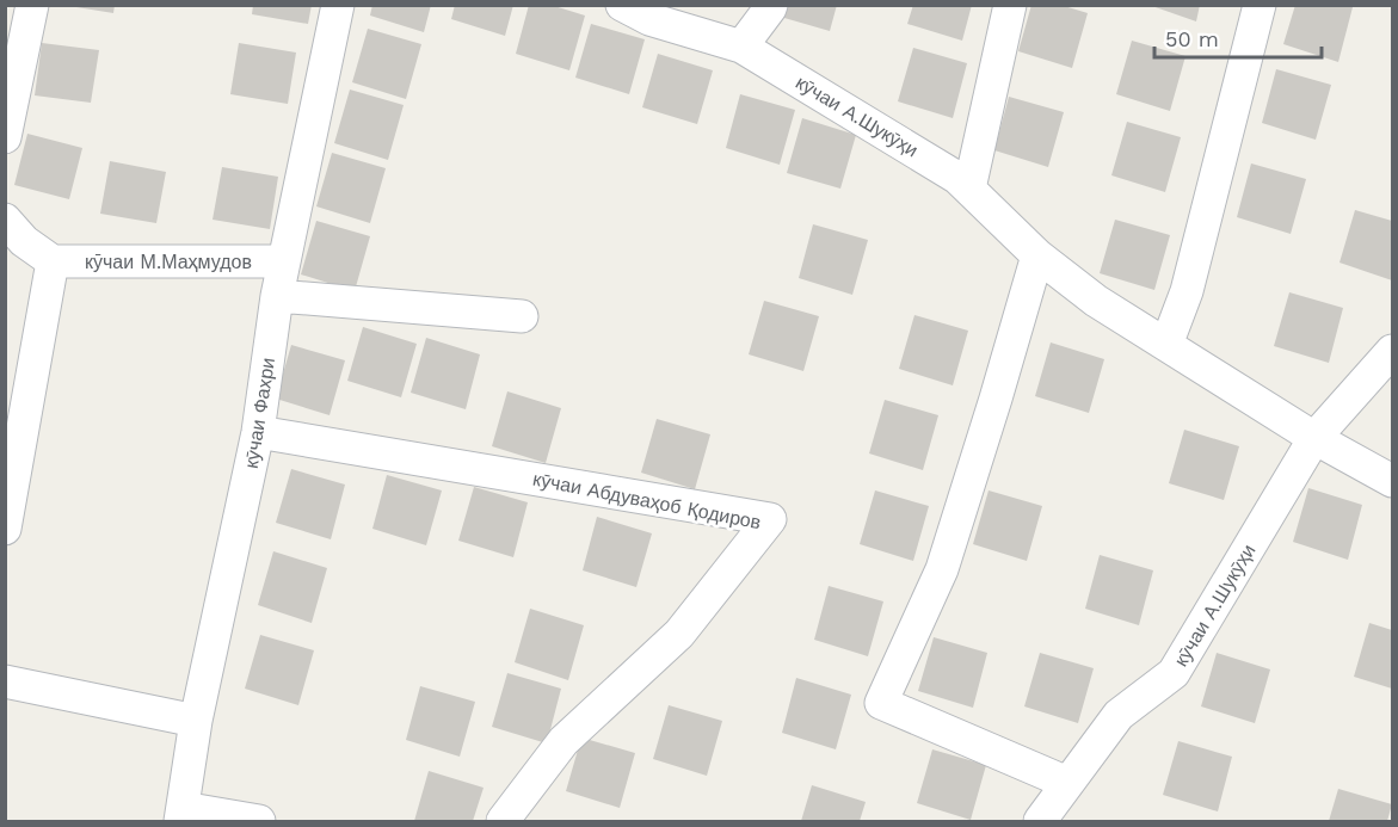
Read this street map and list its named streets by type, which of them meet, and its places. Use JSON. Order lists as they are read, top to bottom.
{
  "streets": {
    "street": [
      "кӯчаи А.Шукӯҳи",
      "кӯчаи М.Маҳмудов",
      "кӯчаи Фахри",
      "кӯчаи Абдуваҳоб Қодиров"
    ]
  },
  "crossings": [
    ["кӯчаи М.Маҳмудов", "кӯчаи Фахри"],
    ["кӯчаи Фахри", "кӯчаи Абдуваҳоб Қодиров"]
  ],
  "scale_bar": "50 m"
}
